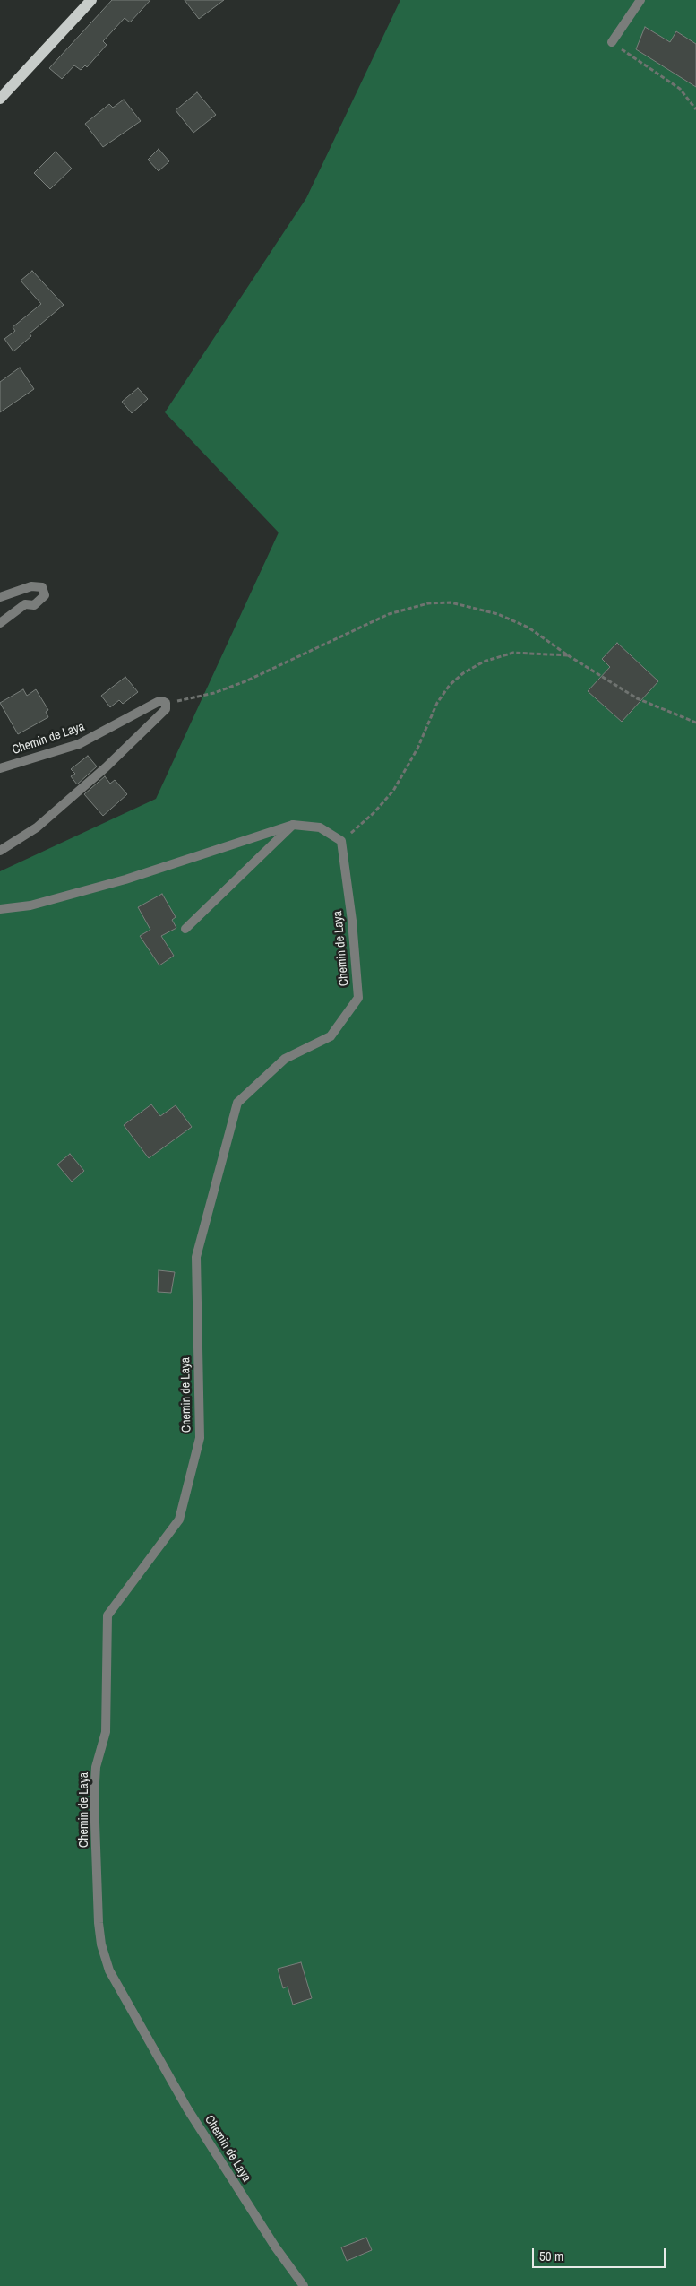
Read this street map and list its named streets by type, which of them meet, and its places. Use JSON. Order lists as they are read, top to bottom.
{
  "streets": {
    "street": ["Chemin de Laya"]
  },
  "scale_bar": "50 m"
}
